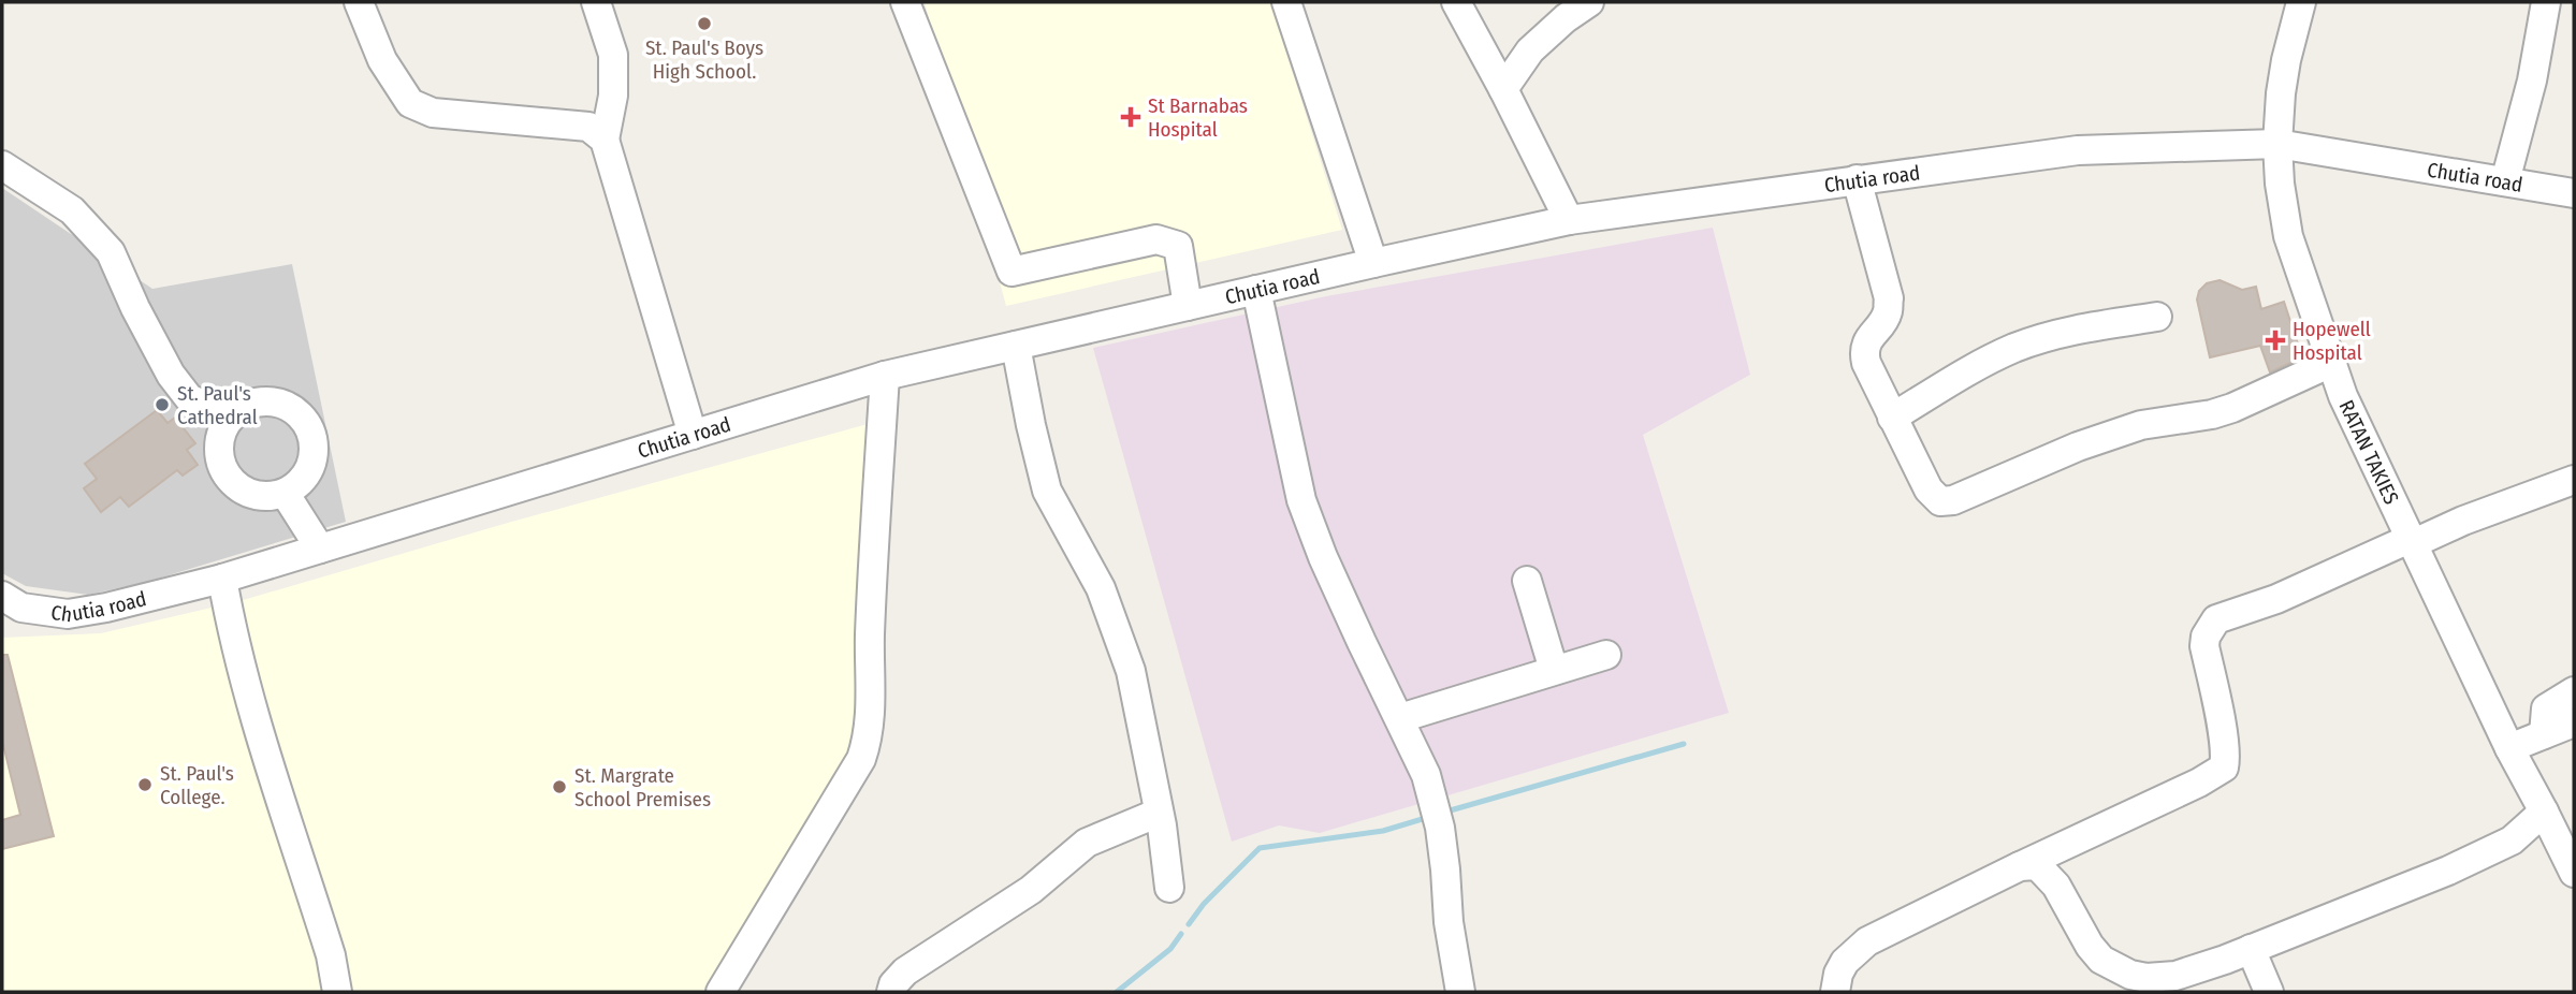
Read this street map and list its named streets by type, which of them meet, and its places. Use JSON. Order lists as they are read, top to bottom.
{
  "streets": {
    "street": ["Chutia road", "RATAN TAKIES"]
  },
  "crossings": [
    ["Chutia road", "RATAN TAKIES"]
  ],
  "places": {
    "other": [
      "St. Paul's Boys High School.",
      "St. Paul's Cathedral",
      "St. Paul's College.",
      "St. Margrate School Premises"
    ],
    "health": ["St Barnabas Hospital", "Hopewell Hospital"]
  }
}
